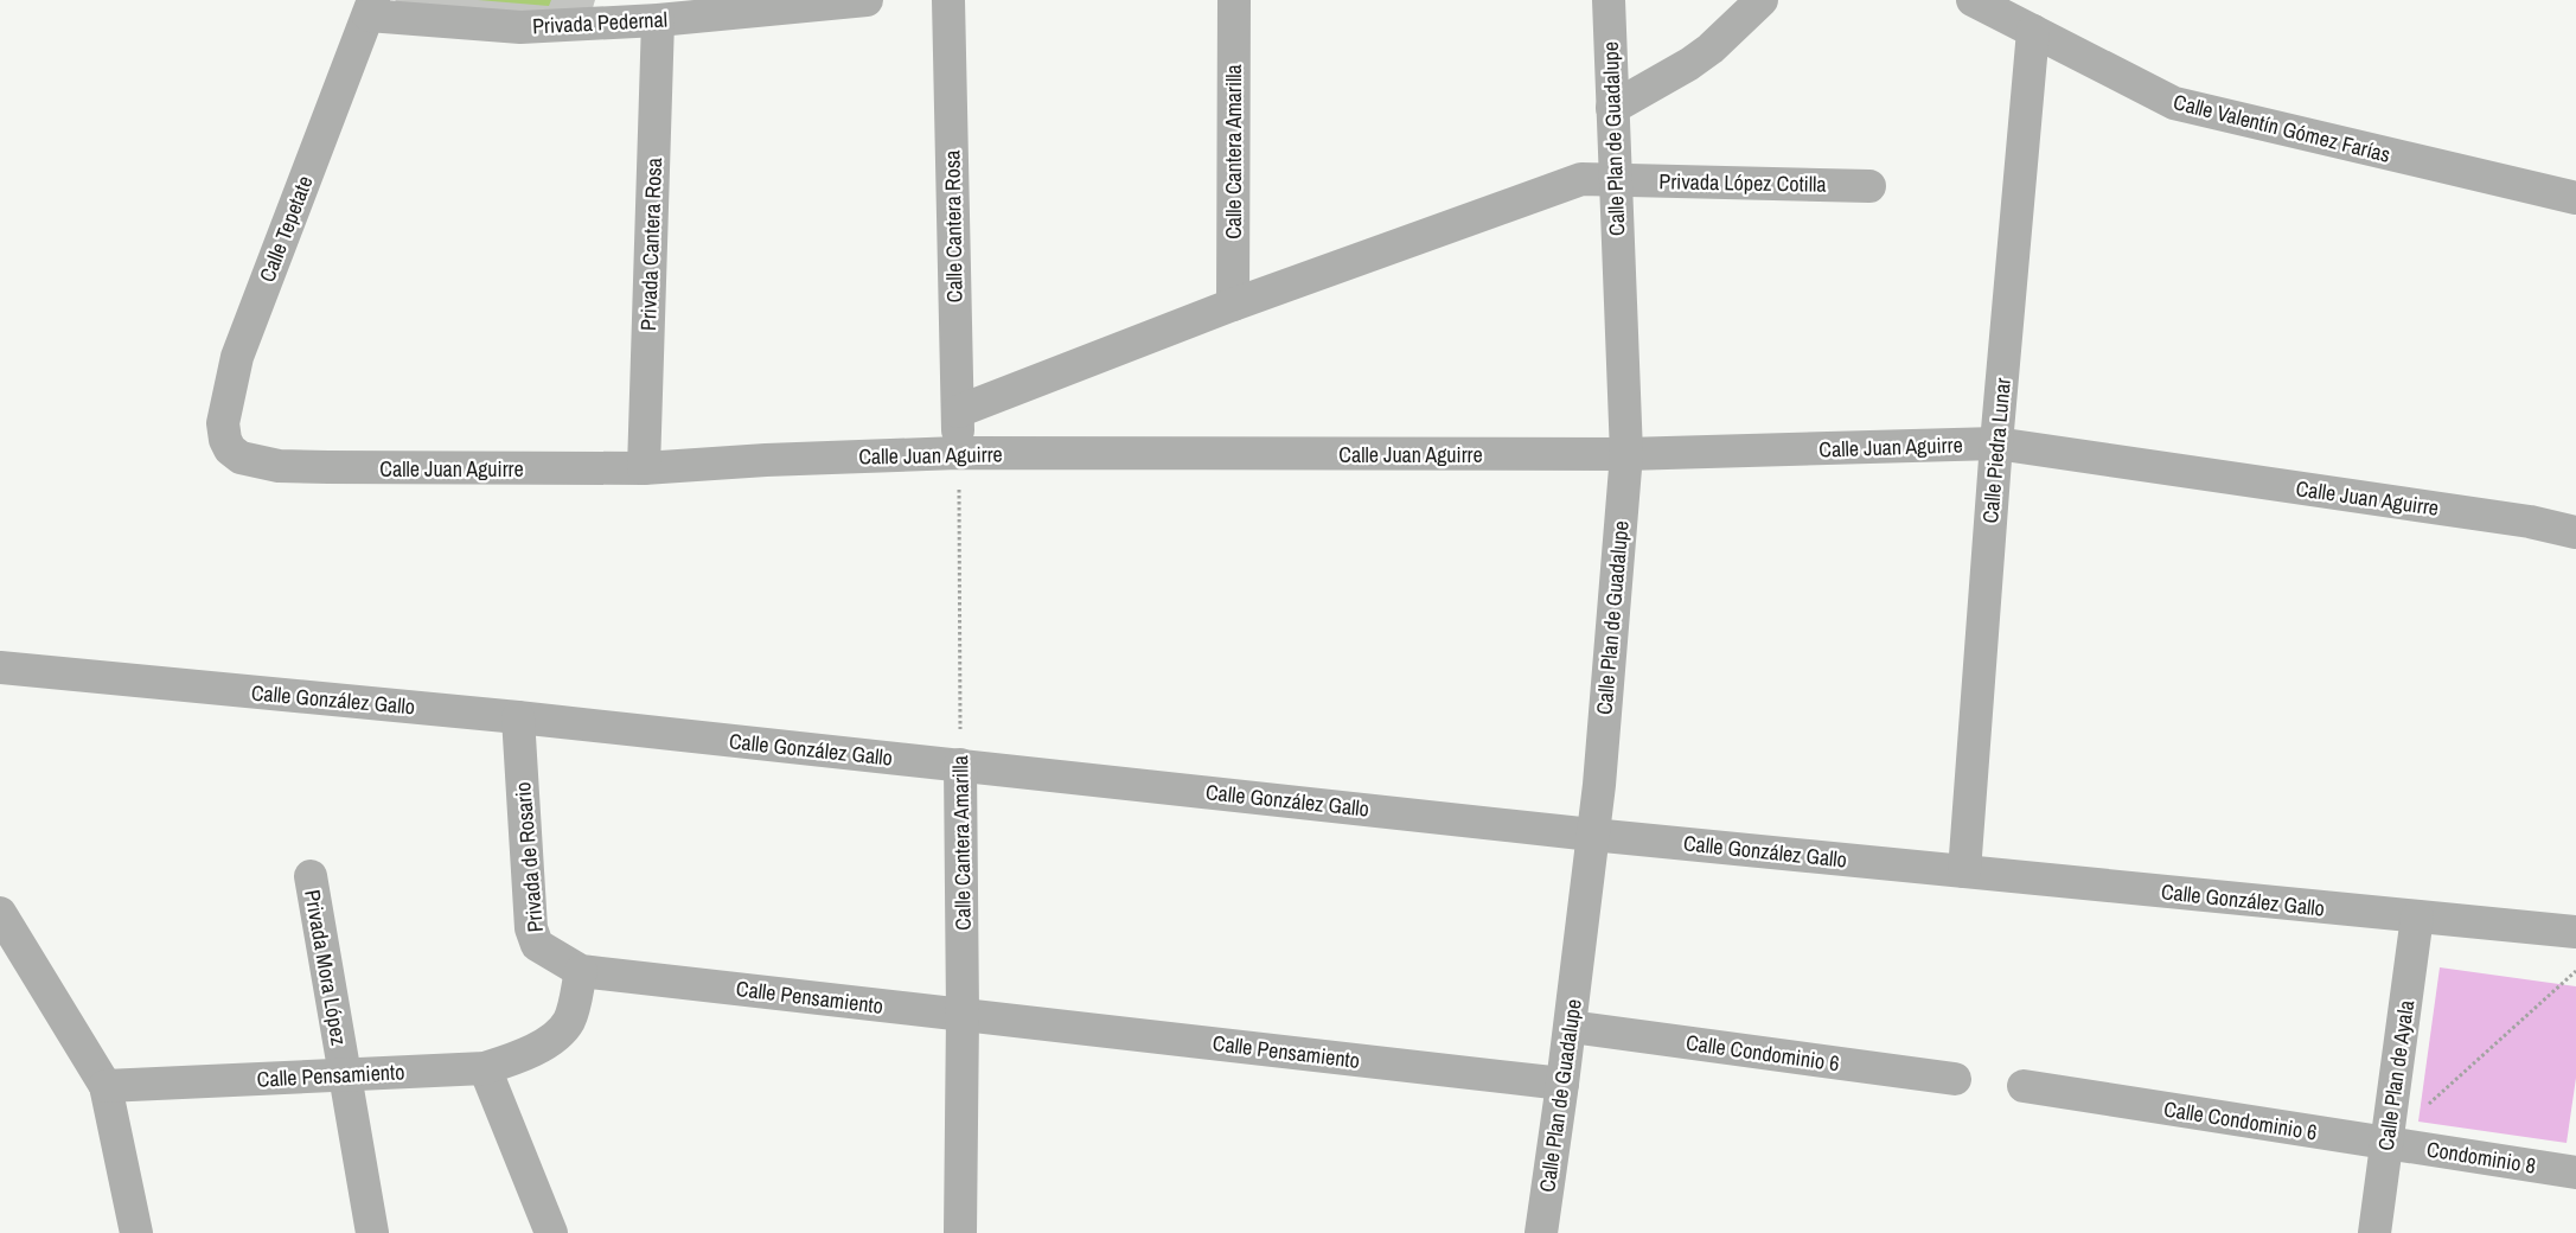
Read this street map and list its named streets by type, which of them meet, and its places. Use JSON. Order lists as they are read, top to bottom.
{
  "streets": {
    "street": [
      "Privada Pedernal",
      "Calle Valentín Gómez Farías",
      "Calle Plan de Guadalupe",
      "Calle Cantera Amarilla",
      "Privada López Cotilla",
      "Calle Cantera Rosa",
      "Calle Tepetate",
      "Privada Cantera Rosa",
      "Calle Juan Aguirre",
      "Calle Piedra Lunar",
      "Calle González Gallo",
      "Privada de Rosario",
      "Privada Mora López",
      "Calle Pensamiento",
      "Calle Condominio 6",
      "Calle Plan de Ayala",
      "Condominio 8"
    ]
  },
  "crossings": [
    ["Privada Pedernal", "Calle Tepetate"],
    ["Privada Pedernal", "Privada Cantera Rosa"],
    ["Calle Valentín Gómez Farías", "Calle Piedra Lunar"],
    ["Calle Plan de Guadalupe", "Privada López Cotilla"],
    ["Calle Plan de Guadalupe", "Calle Juan Aguirre"],
    ["Calle Plan de Guadalupe", "Calle González Gallo"],
    ["Calle Plan de Guadalupe", "Calle Pensamiento"],
    ["Calle Plan de Guadalupe", "Calle Condominio 6"],
    ["Calle Cantera Amarilla", "Privada López Cotilla"],
    ["Calle Cantera Amarilla", "Calle Cantera Rosa"],
    ["Calle Cantera Amarilla", "Calle Juan Aguirre"],
    ["Calle Cantera Amarilla", "Calle González Gallo"],
    ["Calle Cantera Amarilla", "Calle Pensamiento"],
    ["Privada López Cotilla", "Calle Cantera Rosa"],
    ["Calle Cantera Rosa", "Calle Juan Aguirre"],
    ["Calle Tepetate", "Calle Juan Aguirre"],
    ["Privada Cantera Rosa", "Calle Juan Aguirre"],
    ["Calle Juan Aguirre", "Calle Piedra Lunar"],
    ["Calle Piedra Lunar", "Calle González Gallo"],
    ["Calle González Gallo", "Privada de Rosario"],
    ["Calle González Gallo", "Calle Plan de Ayala"],
    ["Privada de Rosario", "Calle Pensamiento"],
    ["Privada Mora López", "Calle Pensamiento"],
    ["Calle Condominio 6", "Calle Plan de Ayala"],
    ["Calle Condominio 6", "Condominio 8"],
    ["Calle Plan de Ayala", "Condominio 8"]
  ]
}
